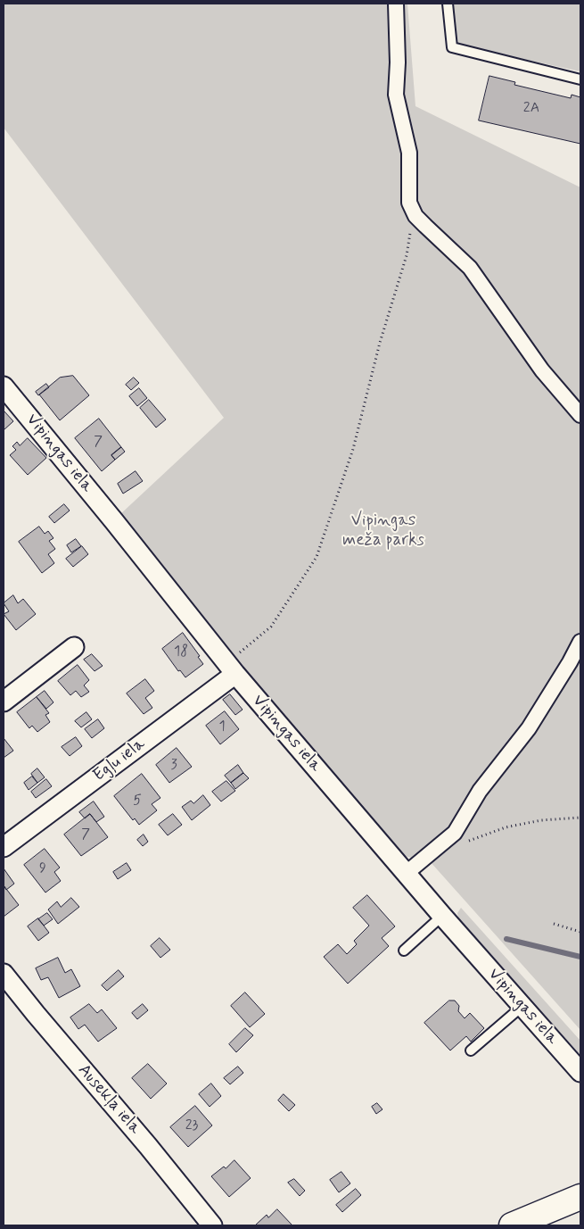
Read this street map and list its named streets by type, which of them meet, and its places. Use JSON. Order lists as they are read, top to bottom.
{
  "streets": {
    "street": ["Vipingas iela", "Egļu iela", "Ausekļa iela"]
  },
  "crossings": [
    ["Vipingas iela", "Egļu iela"]
  ],
  "parks": ["Vipingas meža parks"],
  "house_numbers": [
    "2A",
    "7",
    "18",
    "1",
    "3",
    "5",
    "7",
    "9",
    "23"
  ]
}
